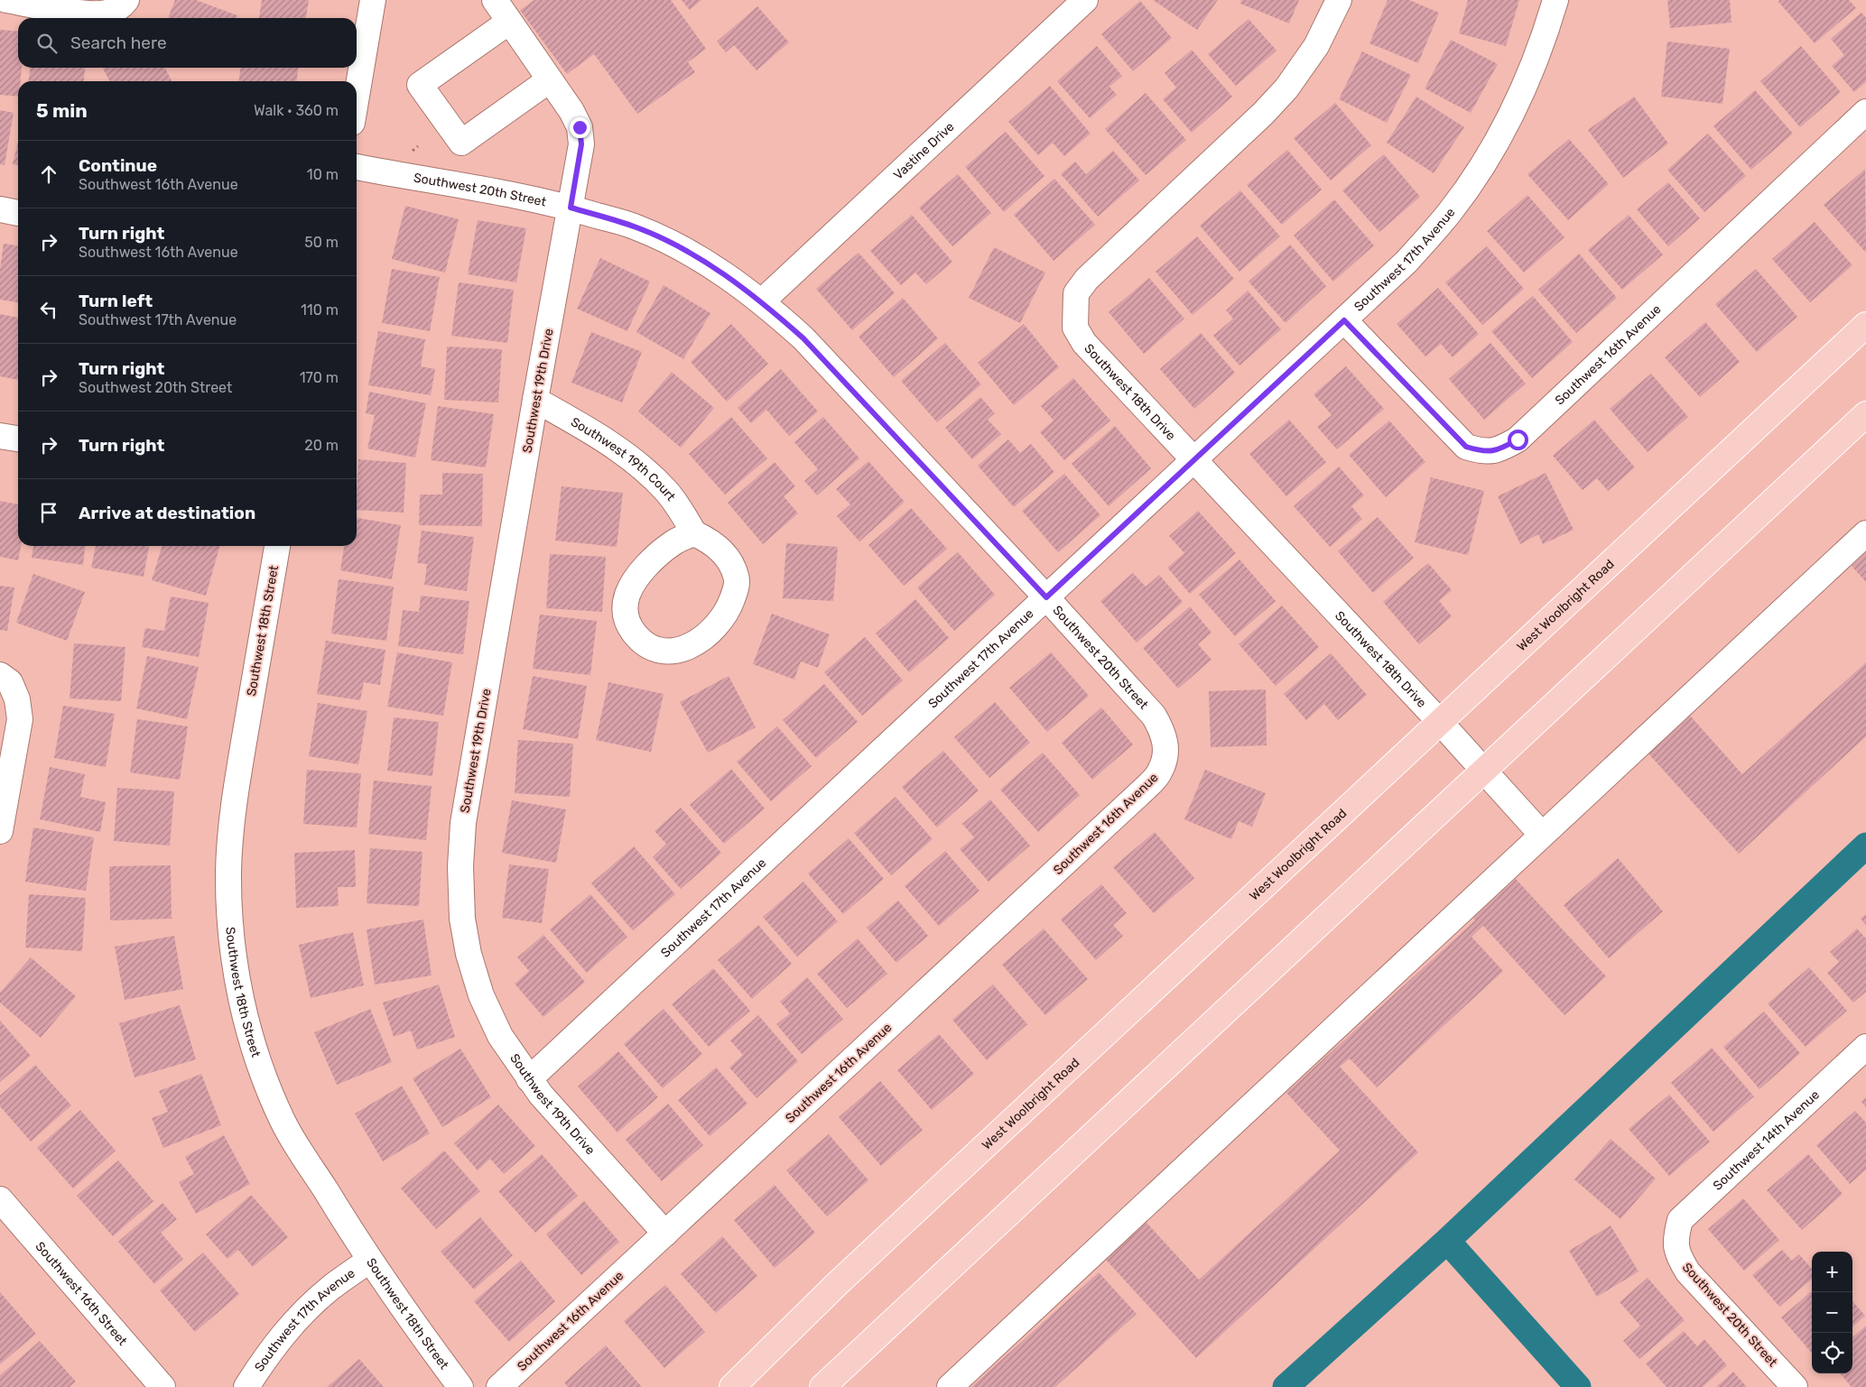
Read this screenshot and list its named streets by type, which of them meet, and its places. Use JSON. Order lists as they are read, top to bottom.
{
  "streets": {
    "main road": ["West Woolbright Road"],
    "street": [
      "Vastine Drive",
      "Southwest 20th Street",
      "Southwest 17th Avenue",
      "Southwest 16th Avenue",
      "Southwest 19th Drive",
      "Southwest 18th Drive",
      "Southwest 19th Court",
      "Southwest 18th Street",
      "Southwest 14th Avenue",
      "Southwest 16th Street"
    ]
  },
  "crossings": [
    ["Vastine Drive", "Southwest 20th Street"],
    ["Southwest 20th Street", "Southwest 17th Avenue"],
    ["Southwest 20th Street", "Southwest 16th Avenue"],
    ["Southwest 20th Street", "Southwest 19th Drive"],
    ["Southwest 20th Street", "Southwest 14th Avenue"],
    ["Southwest 17th Avenue", "Southwest 16th Avenue"],
    ["Southwest 17th Avenue", "Southwest 19th Drive"],
    ["Southwest 17th Avenue", "Southwest 18th Drive"],
    ["Southwest 17th Avenue", "Southwest 18th Street"],
    ["Southwest 16th Avenue", "Southwest 19th Drive"],
    ["Southwest 19th Drive", "Southwest 19th Court"],
    ["Southwest 18th Drive", "West Woolbright Road"]
  ],
  "page": {
    "search": "Search here",
    "heading": ["5 min", "Walk · 360 m"],
    "list": [
      ["Continue", "Southwest 16th Avenue", "10 m"],
      ["Turn right", "Southwest 16th Avenue", "50 m"],
      ["Turn left", "Southwest 17th Avenue", "110 m"],
      ["Turn right", "Southwest 20th Street", "170 m"],
      ["Turn right", "20 m"],
      "Arrive at destination"
    ],
    "map_buttons": ["+", "−"]
  }
}
